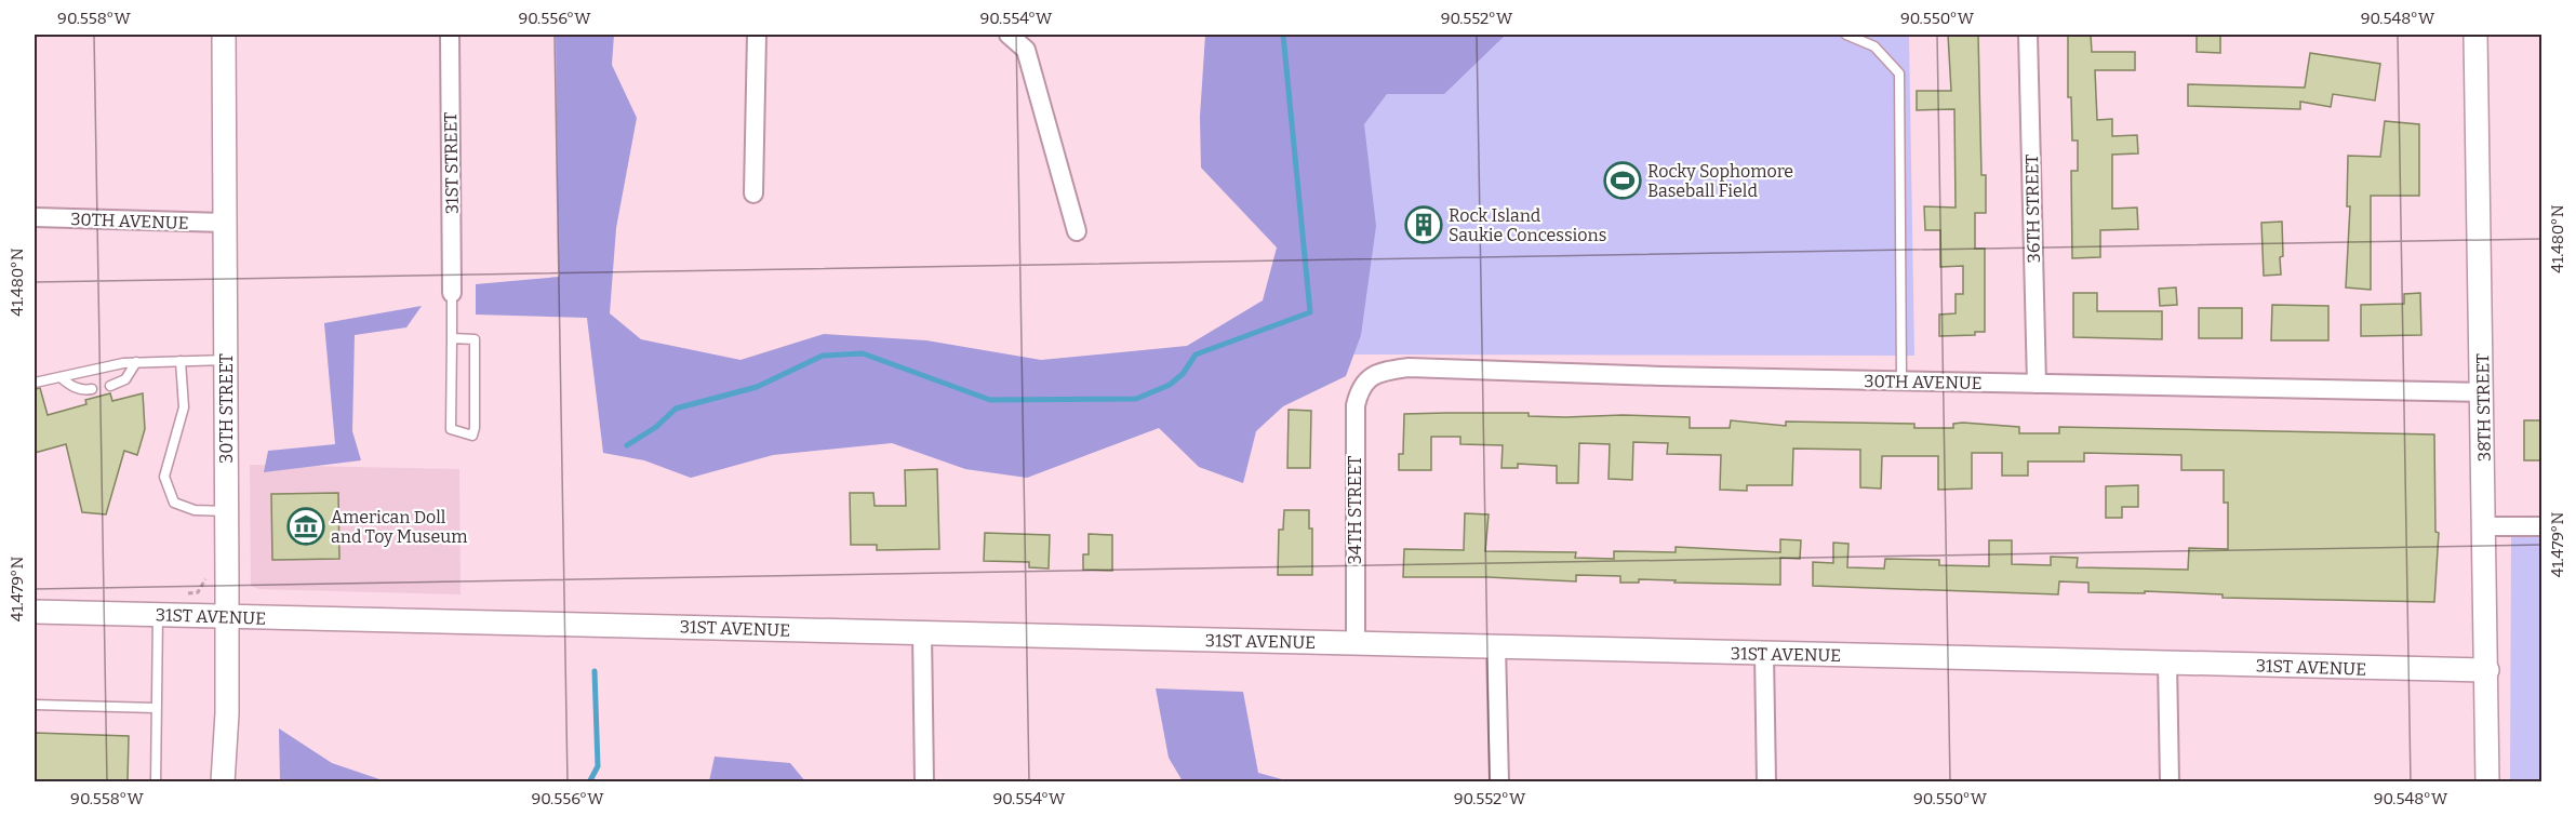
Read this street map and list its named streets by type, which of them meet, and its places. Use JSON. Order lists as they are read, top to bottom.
{
  "streets": {
    "street": [
      "31ST STREET",
      "36TH STREET",
      "30TH AVENUE",
      "38TH STREET",
      "30TH STREET",
      "34TH STREET",
      "31ST AVENUE"
    ]
  },
  "crossings": [
    ["36TH STREET", "30TH AVENUE"],
    ["30TH AVENUE", "38TH STREET"],
    ["30TH AVENUE", "30TH STREET"],
    ["30TH AVENUE", "34TH STREET"],
    ["38TH STREET", "31ST AVENUE"],
    ["30TH STREET", "31ST AVENUE"],
    ["34TH STREET", "31ST AVENUE"]
  ],
  "places": {
    "sports": ["Rocky Sophomore Baseball Field"],
    "building": ["Rock Island Saukie Concessions"],
    "museum": ["American Doll and Toy Museum"]
  },
  "coordinates": [
    "90.558°W",
    "90.556°W",
    "90.554°W",
    "90.552°W",
    "90.550°W",
    "90.548°W",
    "41.480°N",
    "41.479°N"
  ]
}
